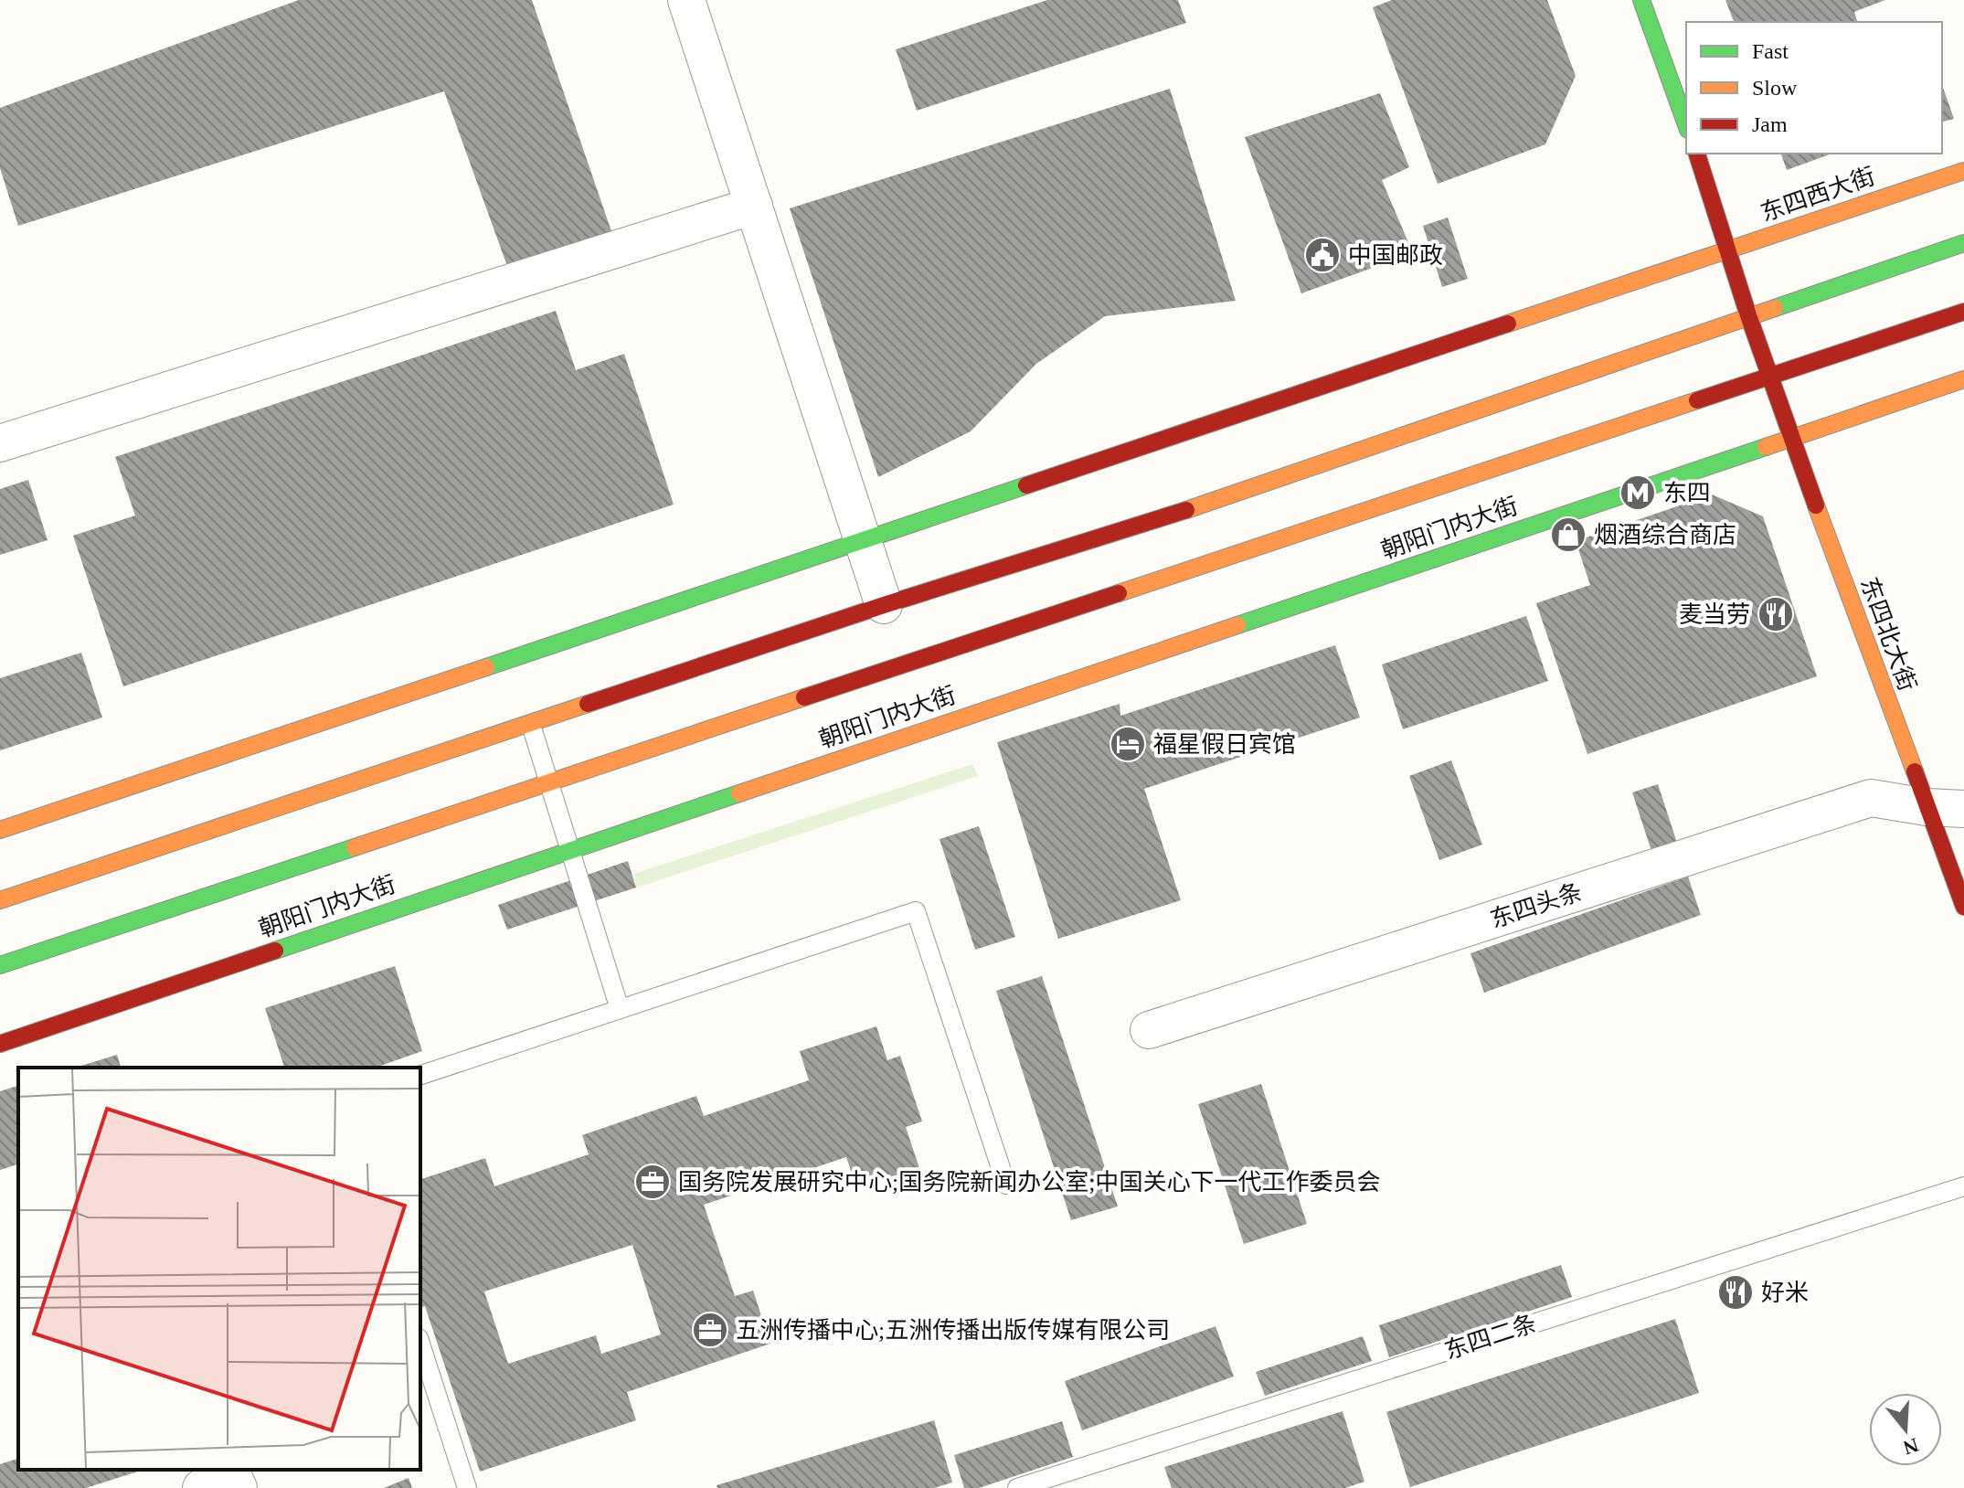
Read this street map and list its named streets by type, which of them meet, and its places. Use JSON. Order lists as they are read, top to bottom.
{
  "streets": {
    "main road": ["东四西大街", "朝阳门内大街", "东四北大街"],
    "street": ["东四头条"],
    "lane": ["东四二条"]
  },
  "crossings": [
    ["东四西大街", "东四北大街"],
    ["朝阳门内大街", "东四北大街"],
    ["东四北大街", "东四头条"]
  ],
  "places": {
    "public building": ["中国邮政"],
    "metro station": ["东四"],
    "shop": ["烟酒综合商店"],
    "restaurant": ["麦当劳", "好米"],
    "hotel": ["福星假日宾馆"],
    "office": ["国务院发展研究中心;国务院新闻办公室;中国关心下一代工作委员会", "五洲传播中心;五洲传播出版传媒有限公司"]
  },
  "legend": ["Fast", "Slow", "Jam"],
  "north": "bottom"
}
